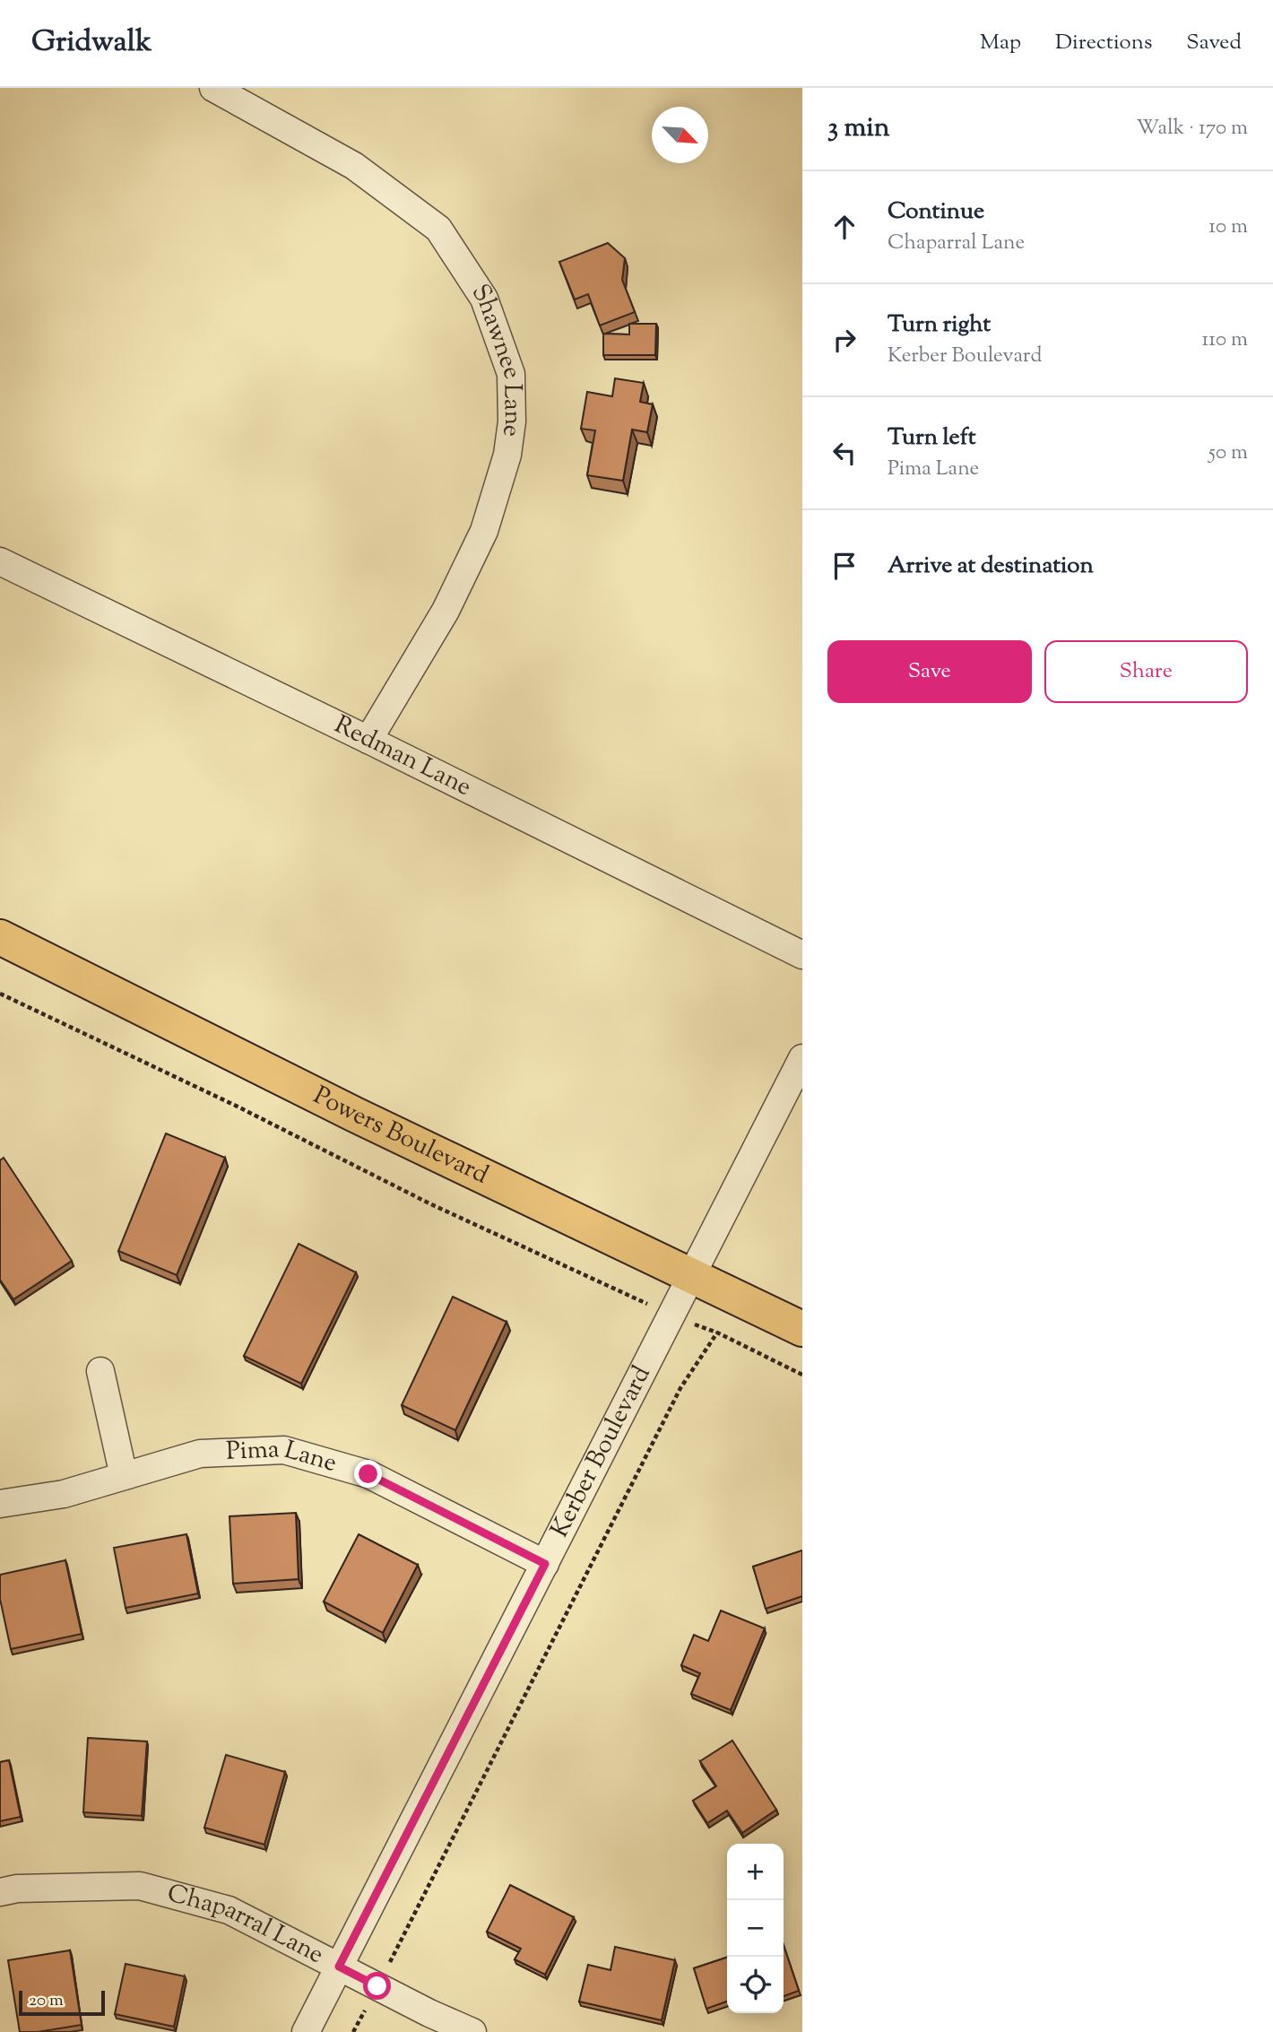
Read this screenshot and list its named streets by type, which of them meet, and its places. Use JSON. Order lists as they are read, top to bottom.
{
  "streets": {
    "main road": ["Powers Boulevard"],
    "street": [
      "Shawnee Lane",
      "Redman Lane",
      "Kerber Boulevard",
      "Pima Lane",
      "Chaparral Lane"
    ]
  },
  "crossings": [
    ["Shawnee Lane", "Redman Lane"],
    ["Powers Boulevard", "Kerber Boulevard"],
    ["Kerber Boulevard", "Pima Lane"],
    ["Kerber Boulevard", "Chaparral Lane"]
  ],
  "scale_bar": "20 m",
  "north": "bottom right",
  "page": {
    "header": "Gridwalk",
    "nav": ["Map", "Directions", "Saved"],
    "heading": ["3 min", "Walk · 170 m"],
    "list": [
      ["Continue", "Chaparral Lane", "10 m"],
      ["Turn right", "Kerber Boulevard", "110 m"],
      ["Turn left", "Pima Lane", "50 m"],
      "Arrive at destination"
    ],
    "buttons": ["Save", "Share"],
    "map_buttons": ["+", "−"],
    "scale": "20 m"
  }
}
